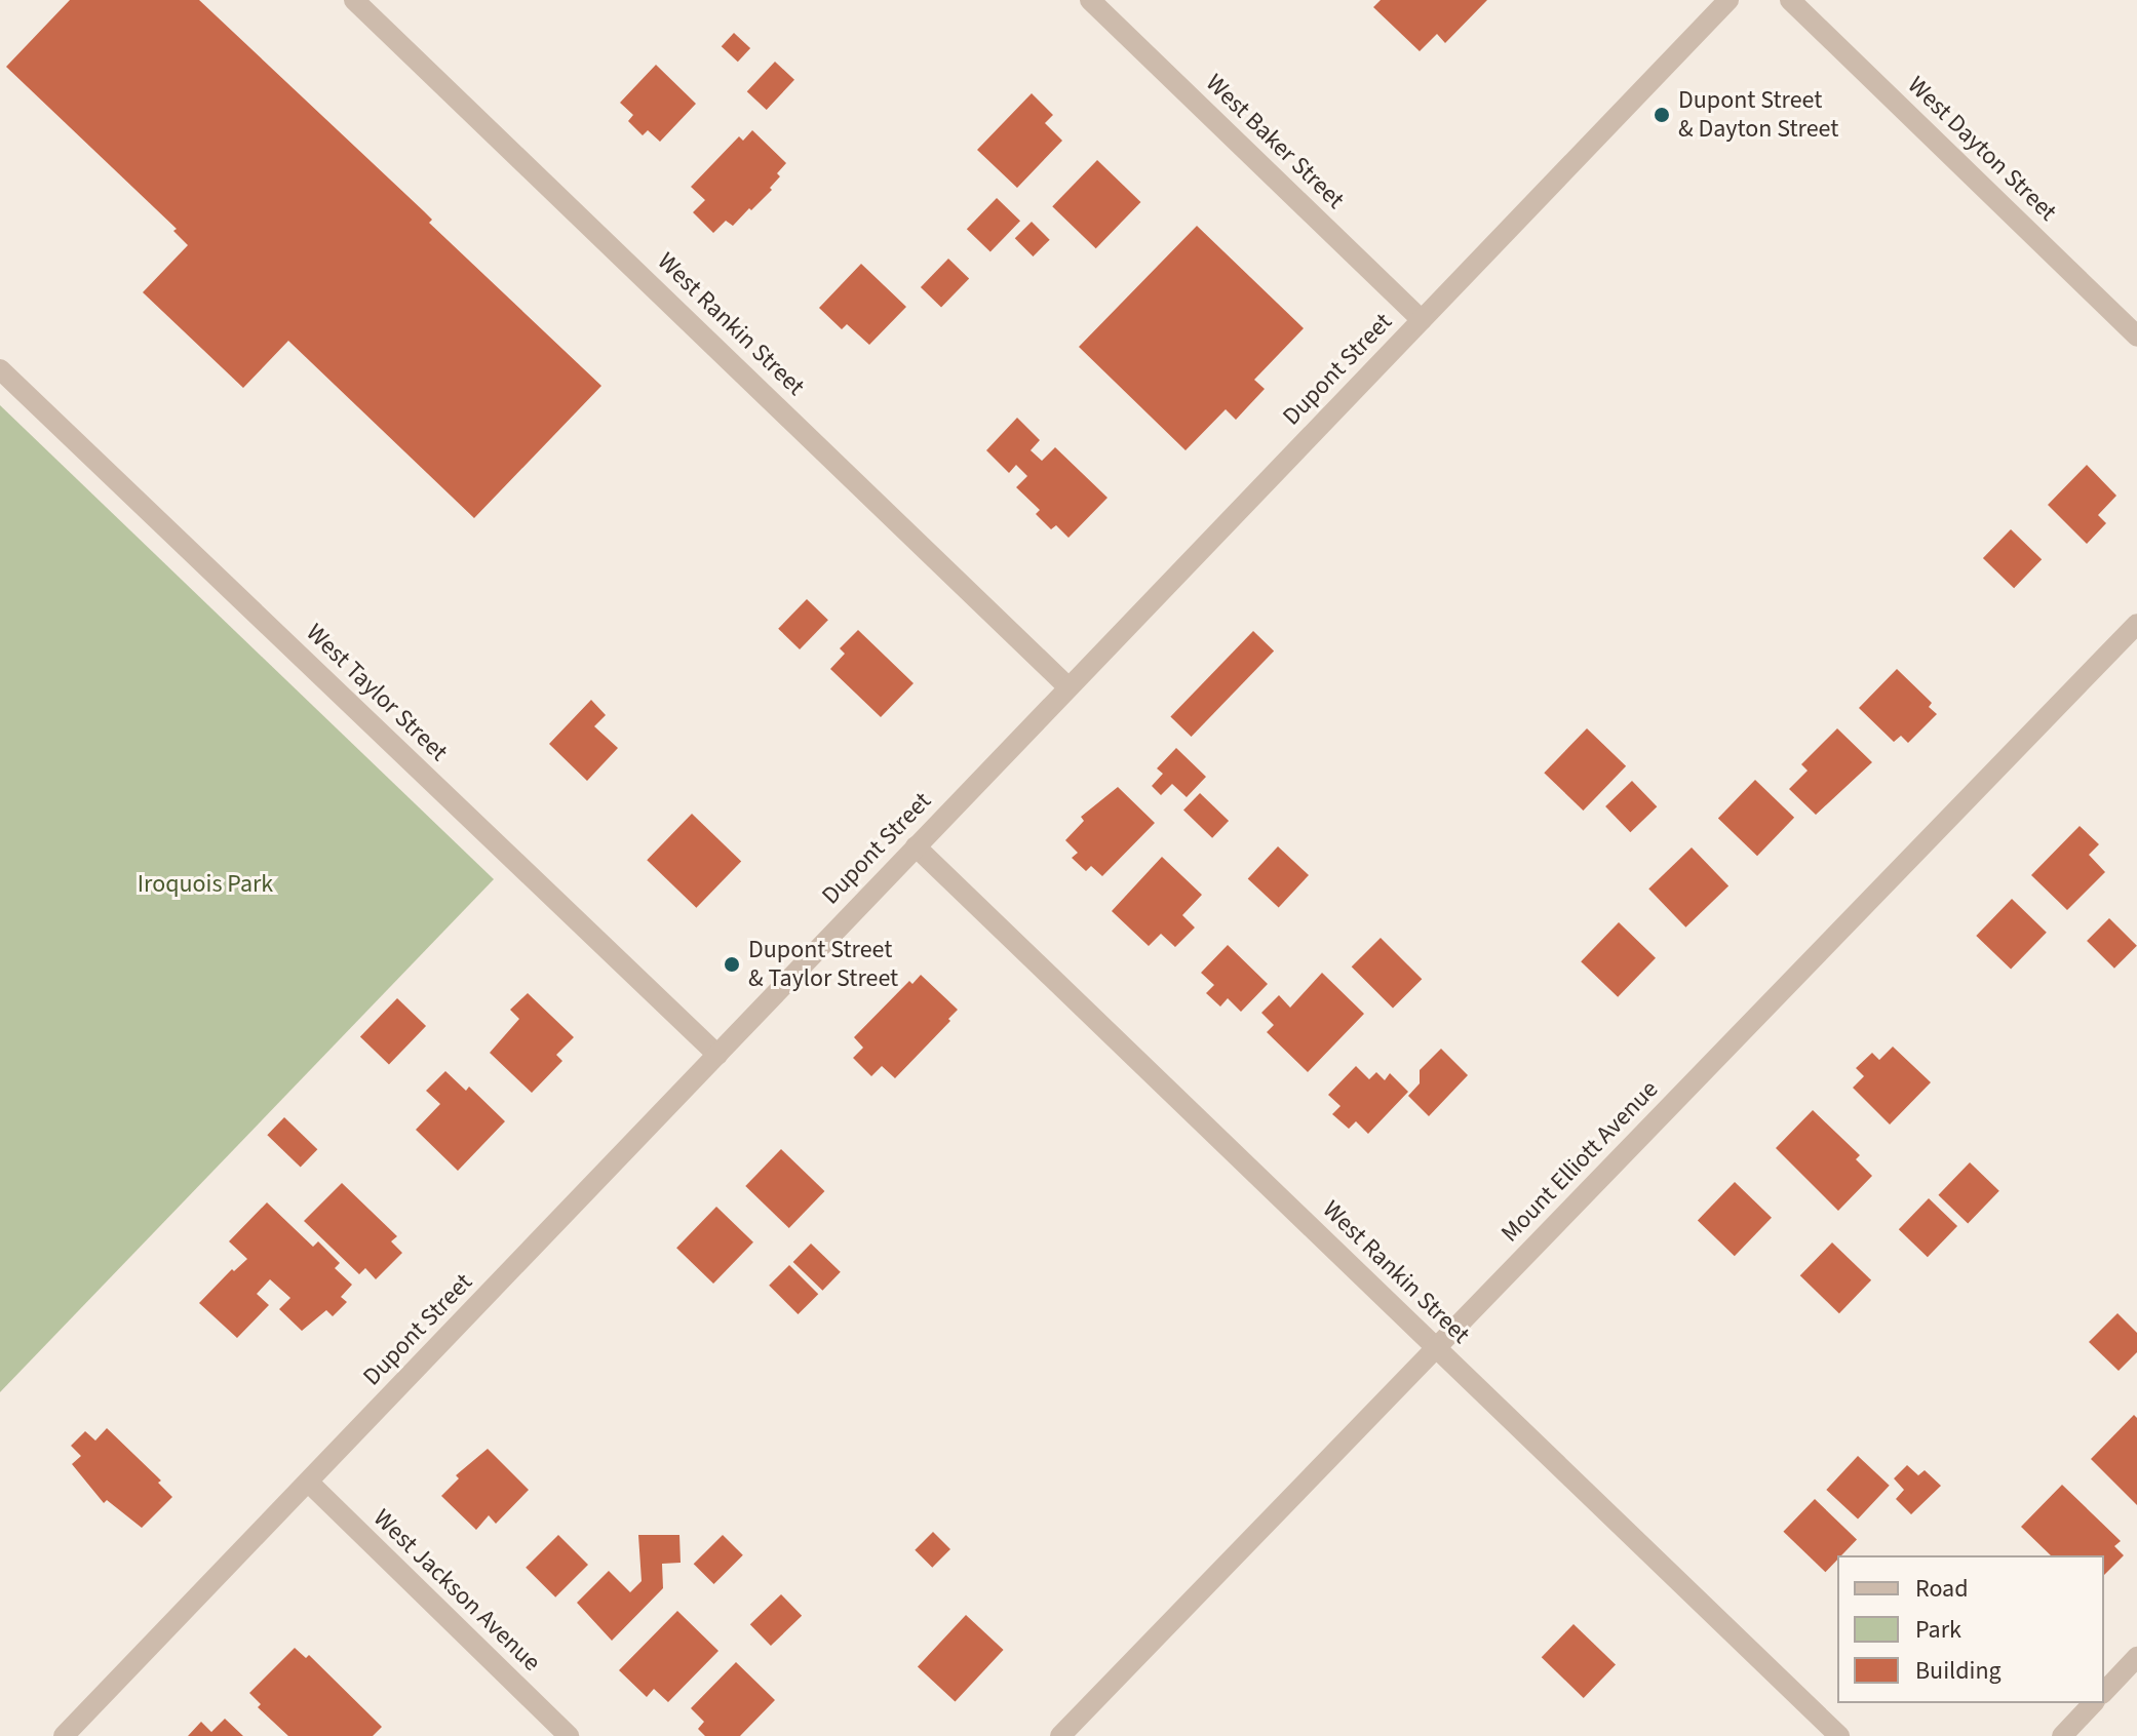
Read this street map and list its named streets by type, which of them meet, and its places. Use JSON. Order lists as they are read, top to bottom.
{
  "streets": {
    "street": [
      "West Baker Street",
      "West Dayton Street",
      "West Rankin Street",
      "Dupont Street",
      "West Taylor Street",
      "Mount Elliott Avenue",
      "West Jackson Avenue"
    ]
  },
  "crossings": [
    ["West Baker Street", "Dupont Street"],
    ["West Rankin Street", "Dupont Street"],
    ["West Rankin Street", "Mount Elliott Avenue"],
    ["Dupont Street", "West Taylor Street"],
    ["Dupont Street", "West Jackson Avenue"]
  ],
  "parks": ["Iroquois Park"],
  "places": ["Dupont Street & Dayton Street", "Dupont Street & Taylor Street"],
  "legend": ["Road", "Park", "Building"]
}
